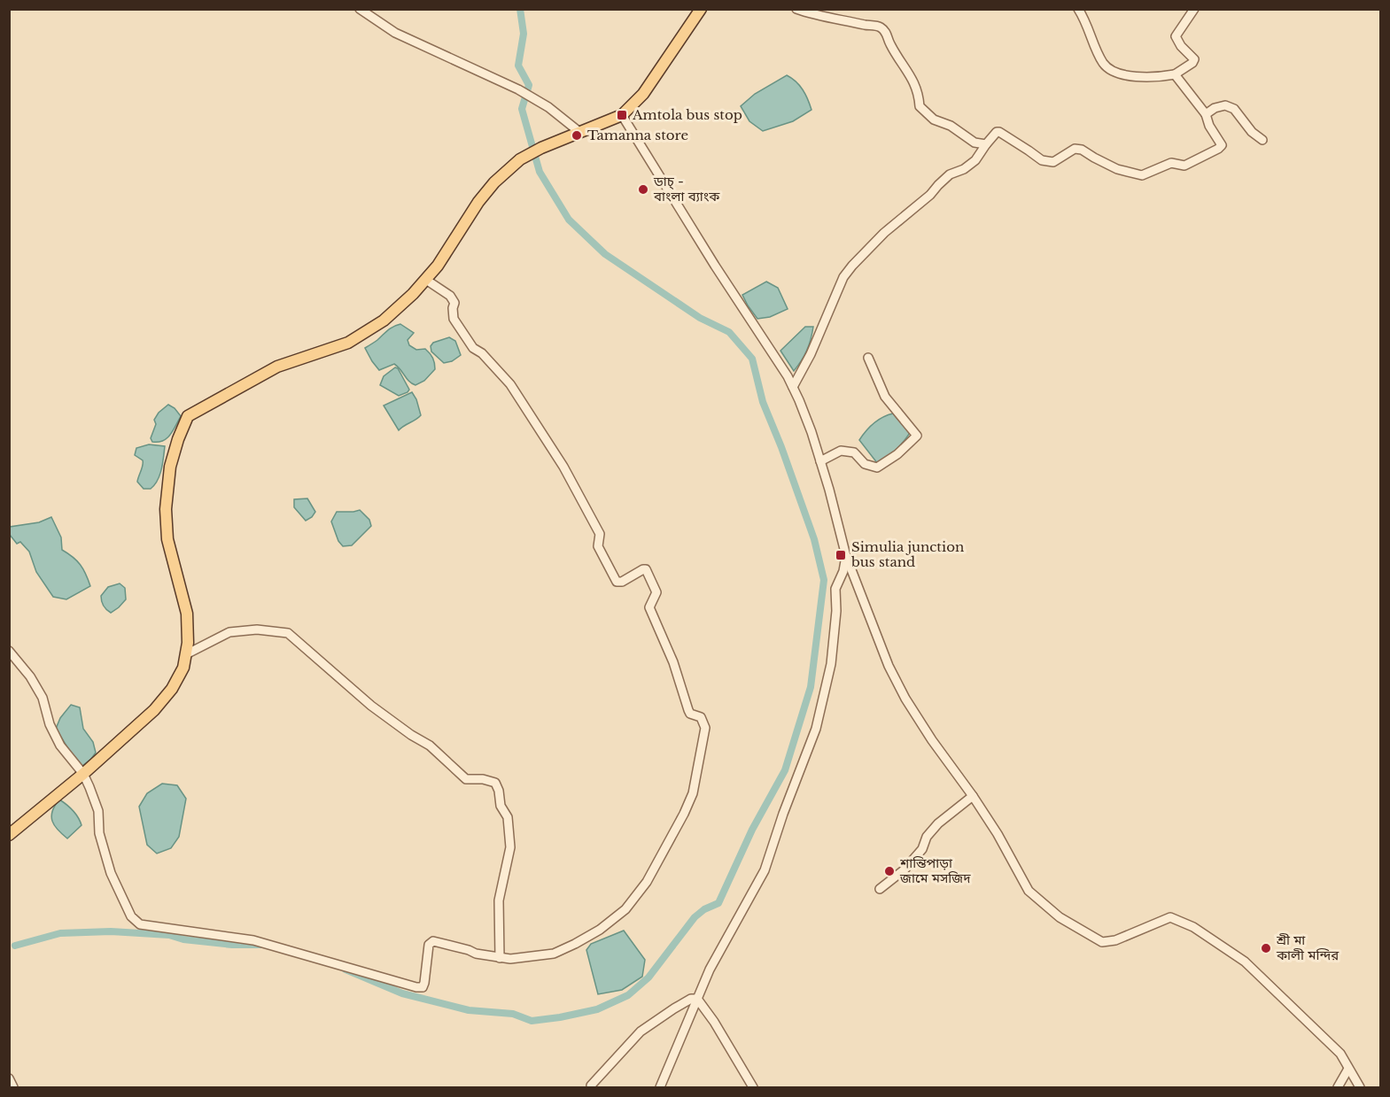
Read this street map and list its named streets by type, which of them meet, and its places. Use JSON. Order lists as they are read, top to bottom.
{
  "places": {
    "transit": ["Amtola bus stop", "Simulia junction bus stand"],
    "other": [
      "Tamanna store",
      "ডাচ্ - বাংলা ব্যাংক",
      "শান্তিপাড়া জামে মসজিদ",
      "শ্রী মা কালী মন্দির"
    ]
  }
}
